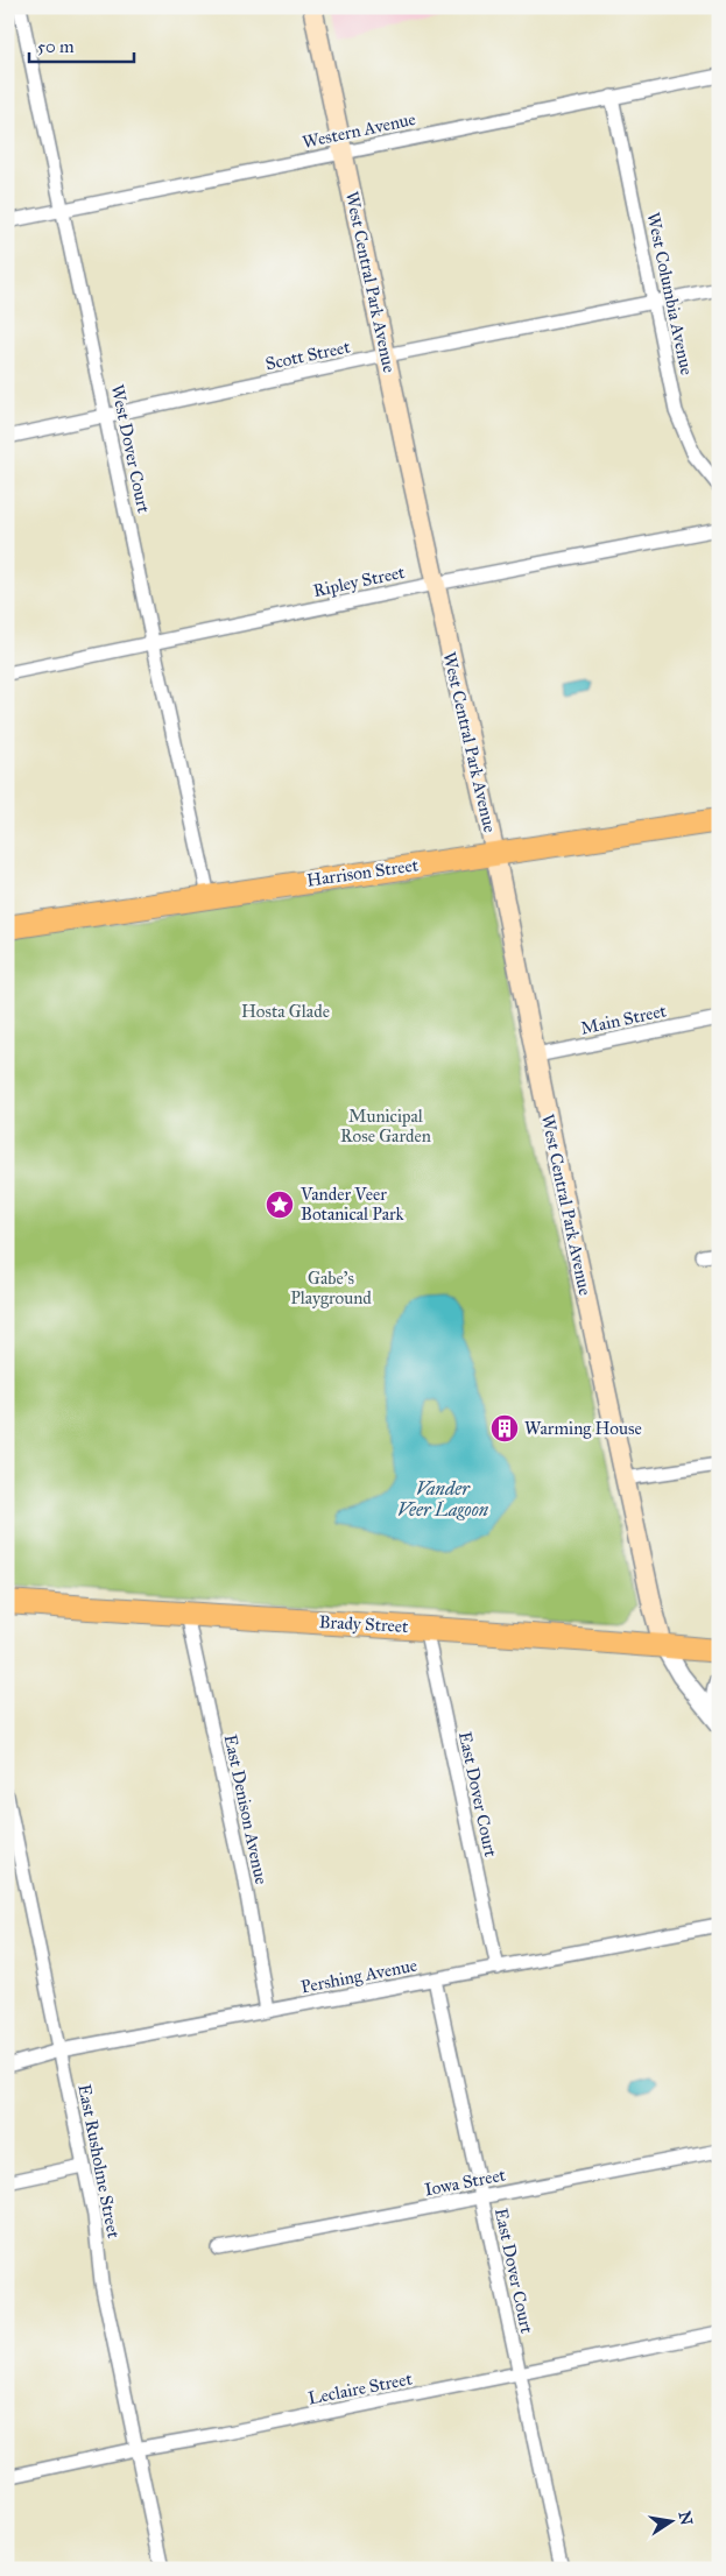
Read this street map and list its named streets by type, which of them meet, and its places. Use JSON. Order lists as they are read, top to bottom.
{
  "streets": {
    "highway": ["Harrison Street", "Brady Street"],
    "main road": ["West Central Park Avenue"],
    "street": [
      "Western Avenue",
      "West Columbia Avenue",
      "Scott Street",
      "West Dover Court",
      "Ripley Street",
      "Main Street",
      "East Dover Court",
      "East Denison Avenue",
      "Pershing Avenue",
      "East Rusholme Street",
      "Iowa Street",
      "Leclaire Street"
    ]
  },
  "crossings": [
    ["Western Avenue", "West Central Park Avenue"],
    ["Western Avenue", "West Columbia Avenue"],
    ["Western Avenue", "West Dover Court"],
    ["West Central Park Avenue", "Scott Street"],
    ["West Central Park Avenue", "Ripley Street"],
    ["West Central Park Avenue", "Harrison Street"],
    ["West Central Park Avenue", "Main Street"],
    ["West Central Park Avenue", "Brady Street"],
    ["West Columbia Avenue", "Scott Street"],
    ["Scott Street", "West Dover Court"],
    ["West Dover Court", "Ripley Street"],
    ["West Dover Court", "Harrison Street"],
    ["Brady Street", "East Dover Court"],
    ["Brady Street", "East Denison Avenue"],
    ["East Dover Court", "Pershing Avenue"],
    ["East Dover Court", "Iowa Street"],
    ["East Dover Court", "Leclaire Street"],
    ["East Denison Avenue", "Pershing Avenue"],
    ["Pershing Avenue", "East Rusholme Street"],
    ["East Rusholme Street", "Leclaire Street"]
  ],
  "water": ["Vander Veer Lagoon"],
  "parks": ["Hosta Glade", "Municipal Rose Garden", "Gabe's Playground"],
  "places": {
    "place": ["Vander Veer Botanical Park"],
    "building": ["Warming House"]
  },
  "scale_bar": "50 m",
  "north": "right"
}
